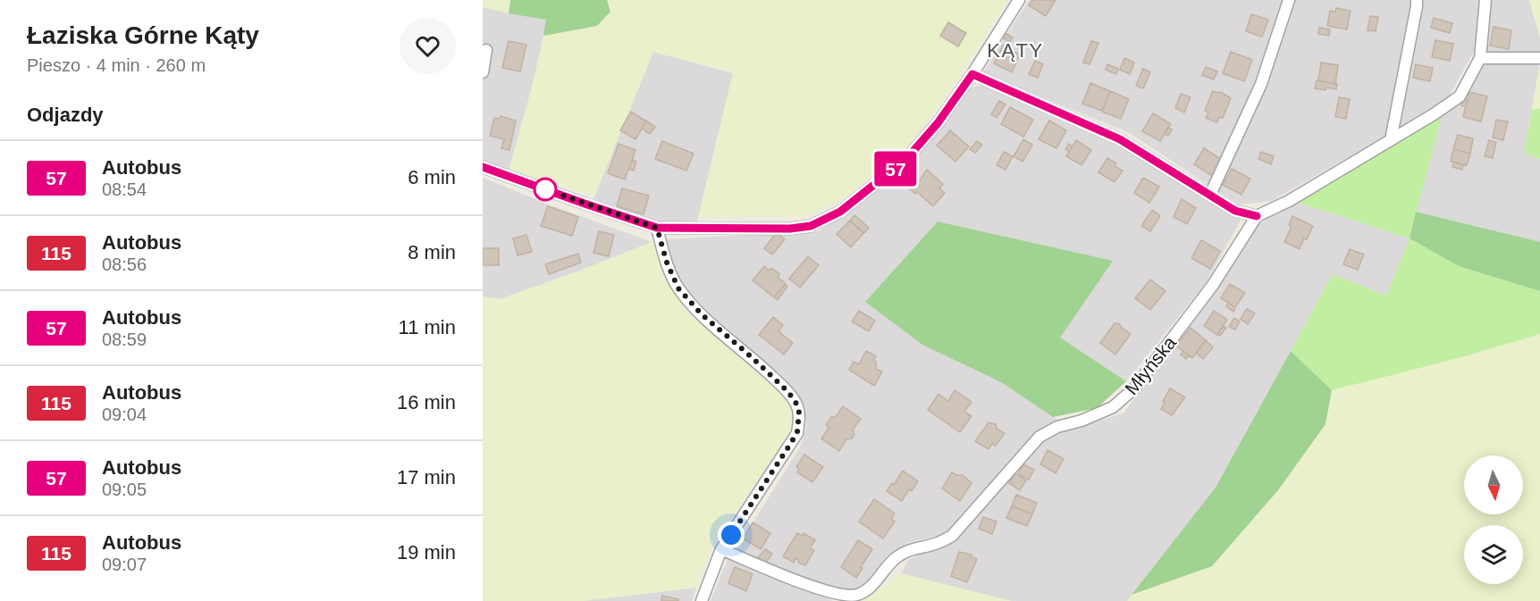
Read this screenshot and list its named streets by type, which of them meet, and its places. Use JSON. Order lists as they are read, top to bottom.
{
  "streets": {
    "street": ["Młyńska"]
  },
  "districts": ["KĄTY"],
  "lines": ["bus line 57"],
  "north": "bottom",
  "page": {
    "heading": [
      ["Łaziska Górne Kąty", "Pieszo · 4 min · 260 m"],
      "Odjazdy"
    ],
    "on_map": "57",
    "list": [
      {
        "mark": "57",
        "name": "Autobus",
        "note": "08:54",
        "value": "6 min"
      },
      {
        "mark": "115",
        "name": "Autobus",
        "note": "08:56",
        "value": "8 min"
      },
      {
        "mark": "57",
        "name": "Autobus",
        "note": "08:59",
        "value": "11 min"
      },
      {
        "mark": "115",
        "name": "Autobus",
        "note": "09:04",
        "value": "16 min"
      },
      {
        "mark": "57",
        "name": "Autobus",
        "note": "09:05",
        "value": "17 min"
      },
      {
        "mark": "115",
        "name": "Autobus",
        "note": "09:07",
        "value": "19 min"
      }
    ]
  }
}
